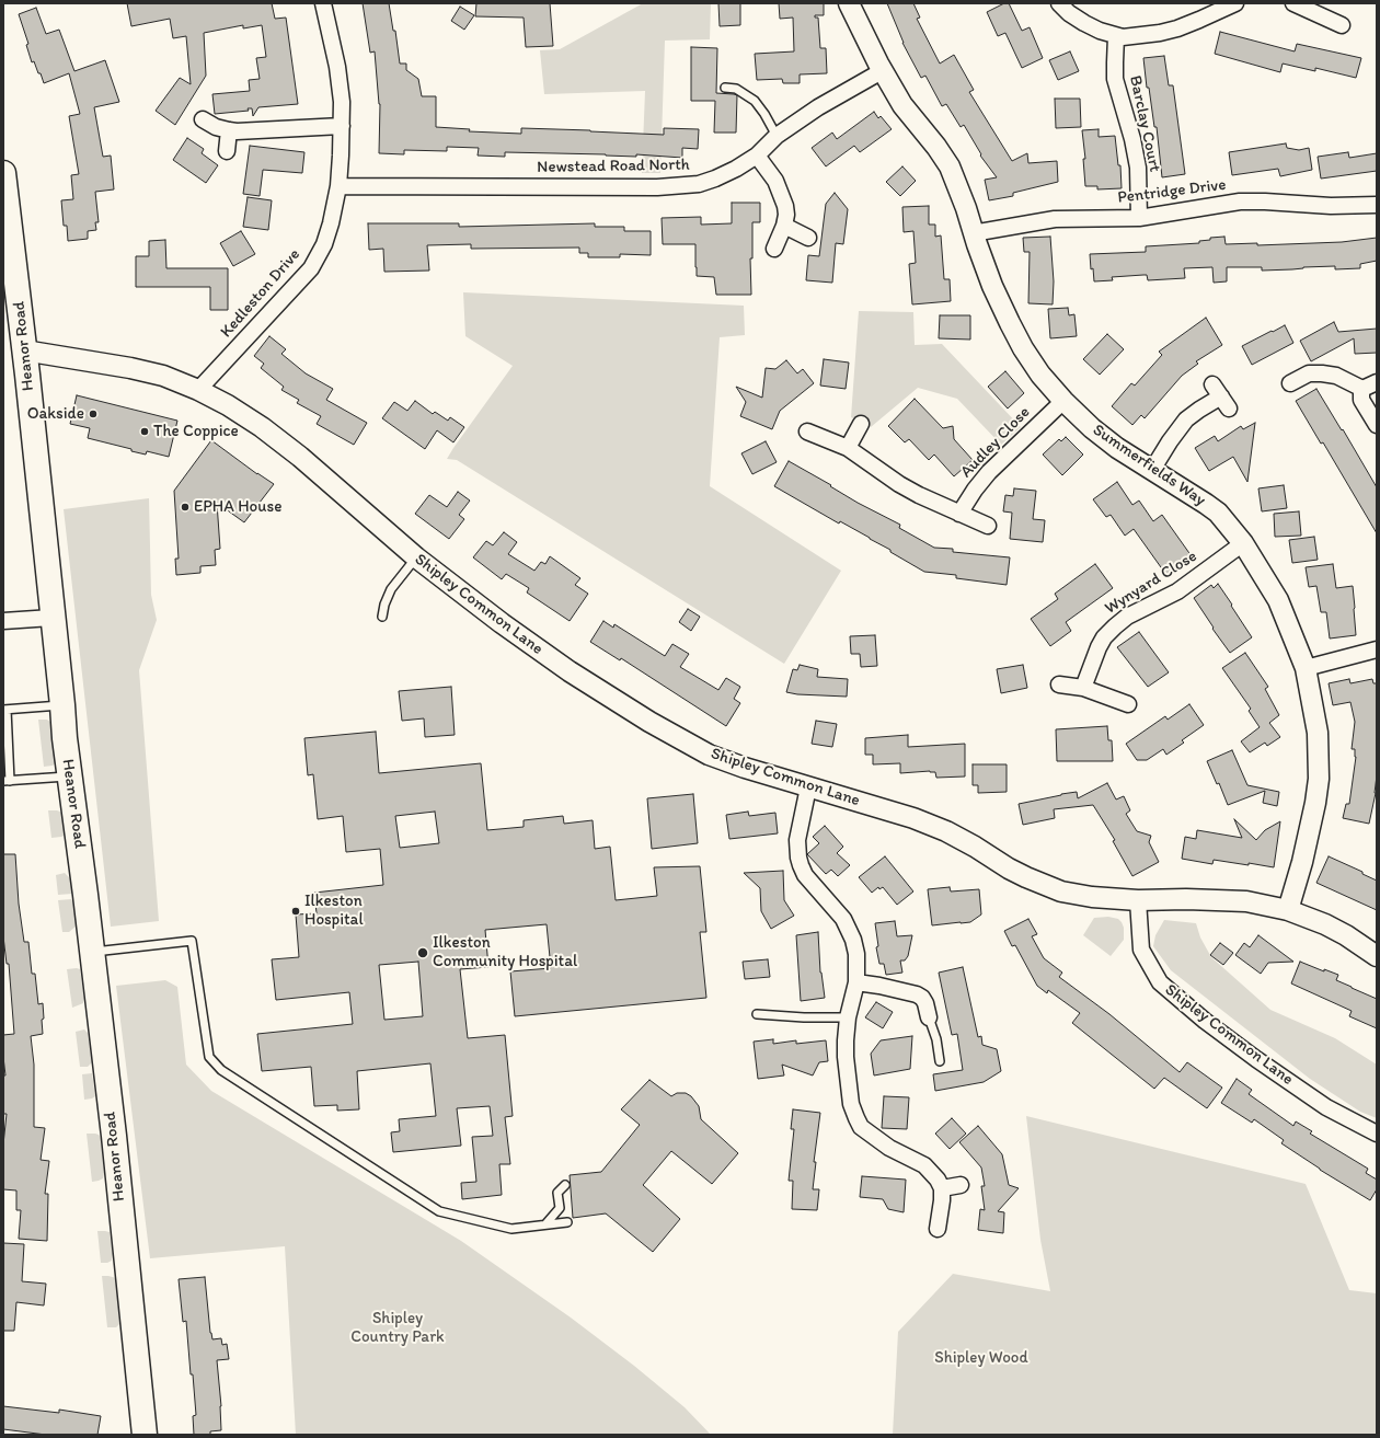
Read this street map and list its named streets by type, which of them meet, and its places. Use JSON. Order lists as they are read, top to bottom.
{
  "streets": {
    "main road": ["Heanor Road"],
    "street": [
      "Barclay Court",
      "Newstead Road North",
      "Pentridge Drive",
      "Kedleston Drive",
      "Audley Close",
      "Summerfields Way",
      "Wynyard Close",
      "Shipley Common Lane"
    ]
  },
  "crossings": [
    ["Barclay Court", "Pentridge Drive"],
    ["Newstead Road North", "Kedleston Drive"],
    ["Newstead Road North", "Summerfields Way"],
    ["Pentridge Drive", "Summerfields Way"],
    ["Kedleston Drive", "Shipley Common Lane"],
    ["Heanor Road", "Shipley Common Lane"],
    ["Audley Close", "Summerfields Way"],
    ["Summerfields Way", "Wynyard Close"]
  ],
  "parks": ["Shipley Country Park", "Shipley Wood"],
  "places": [
    "Oakside",
    "The Coppice",
    "EPHA House",
    "Ilkeston Hospital",
    "Ilkeston Community Hospital"
  ]
}
